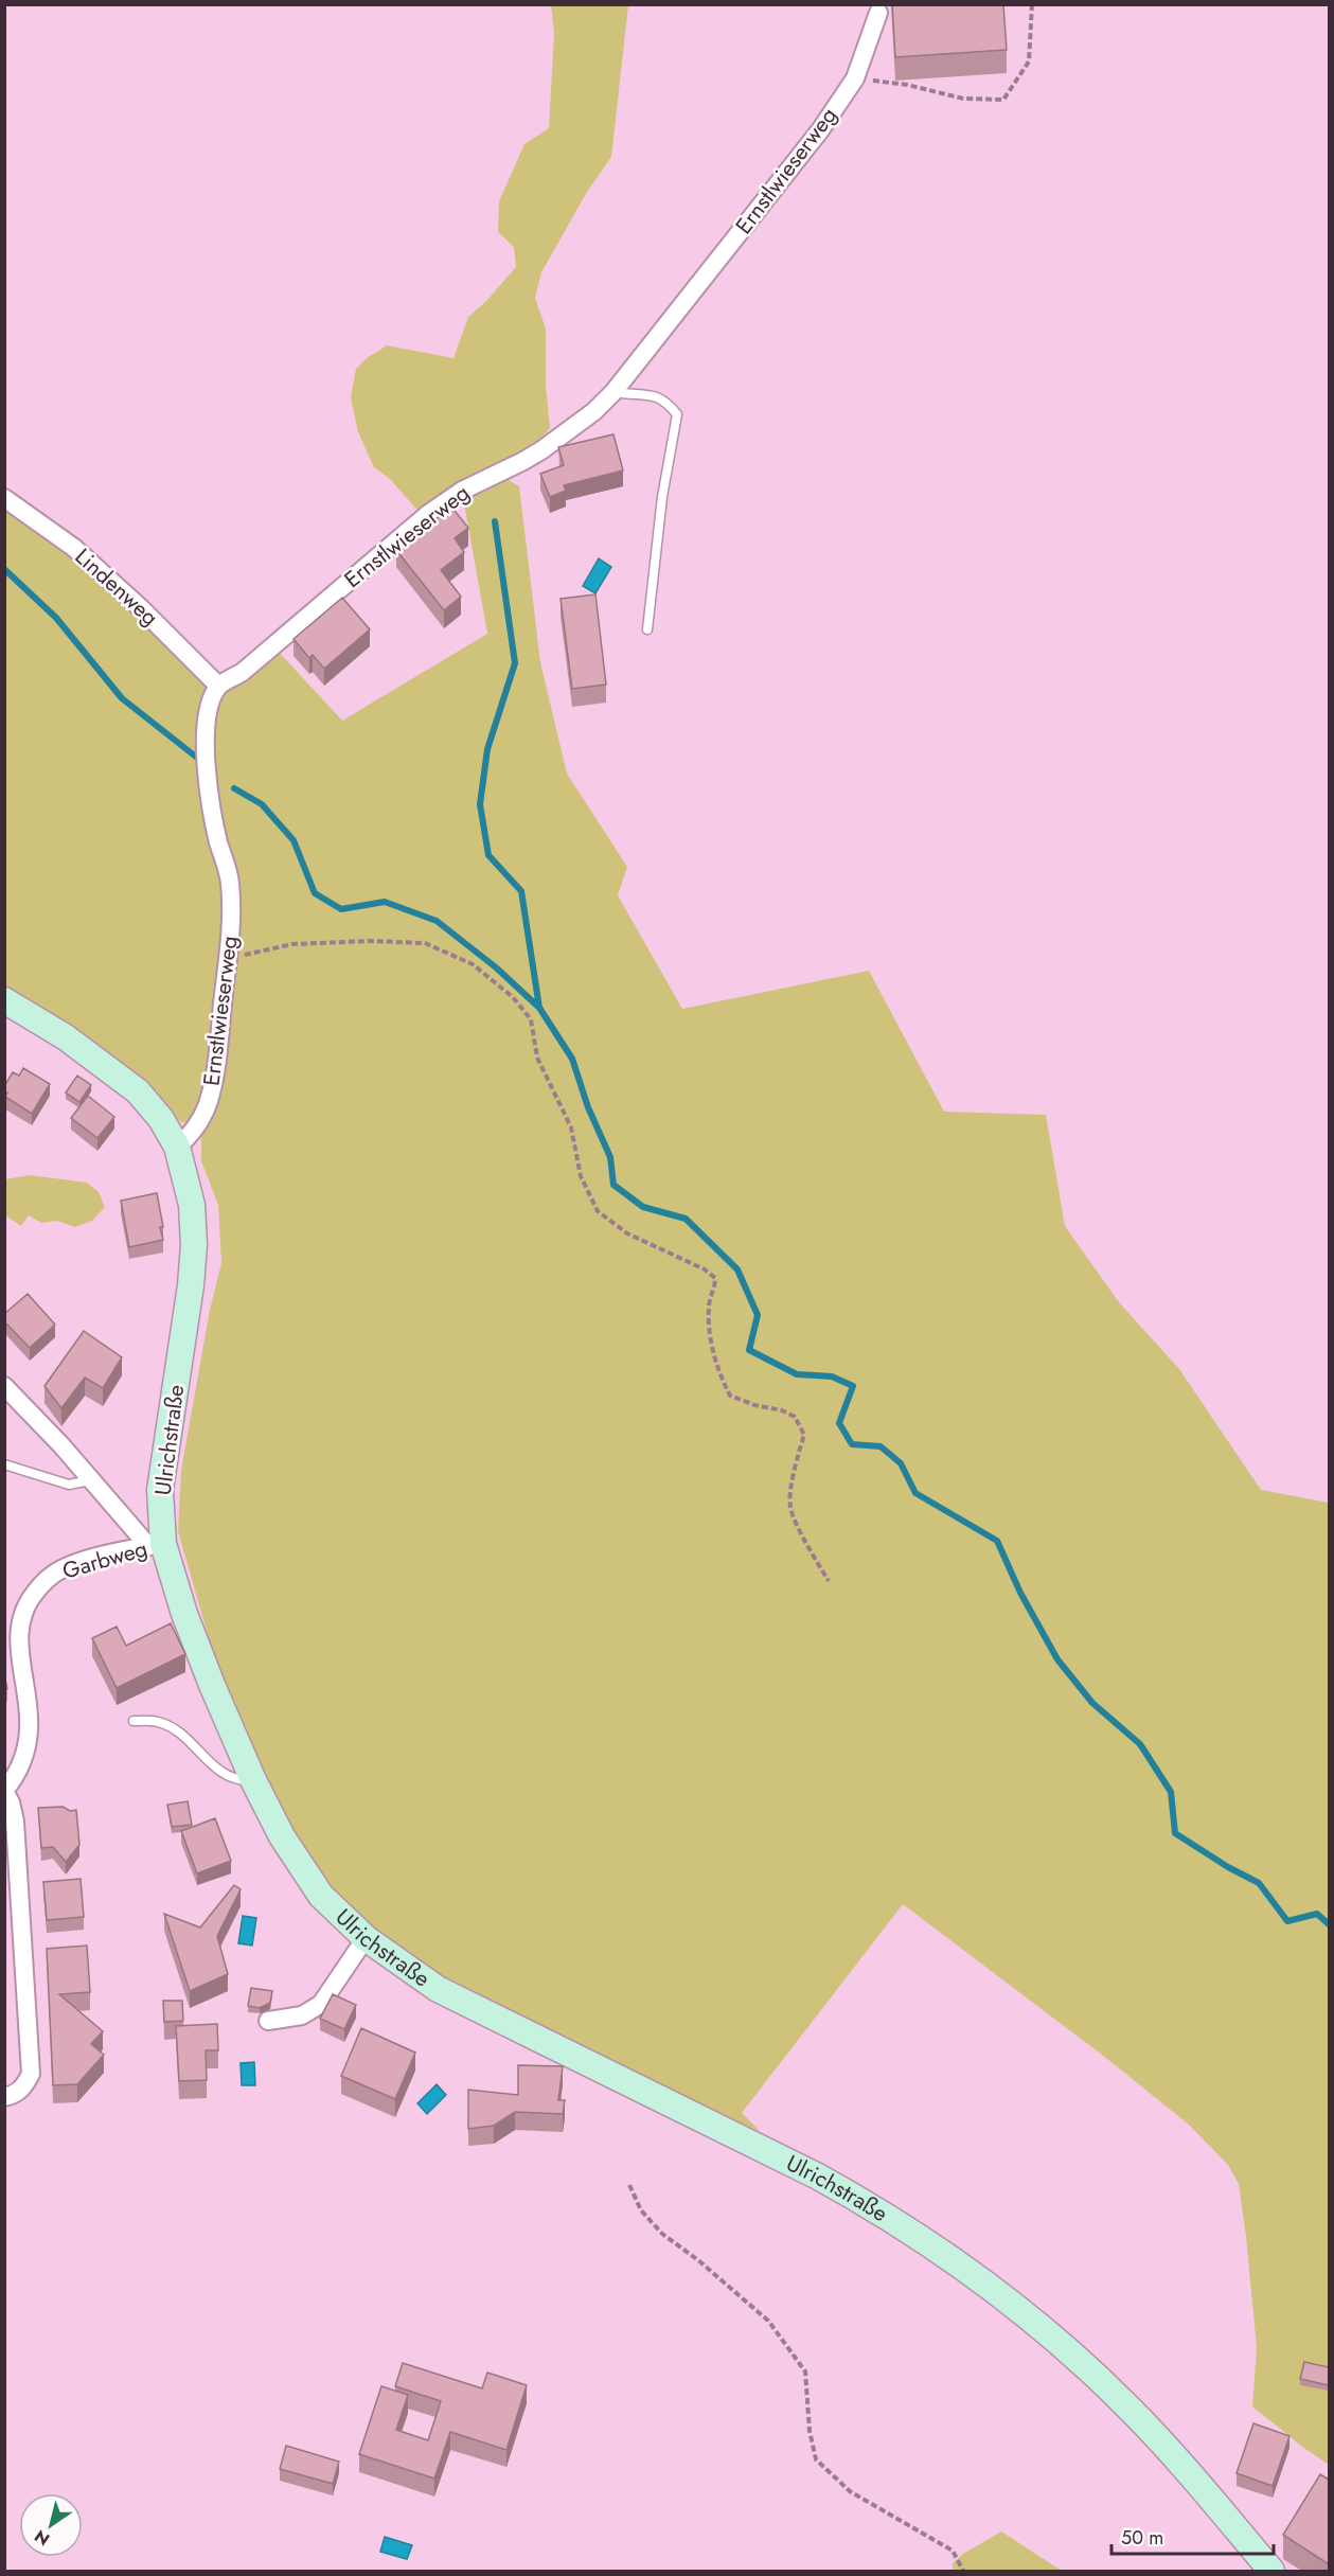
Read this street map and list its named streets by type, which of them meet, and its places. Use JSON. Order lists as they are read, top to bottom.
{
  "streets": {
    "street": [
      "Ernstlwieserweg",
      "Lindenweg",
      "Ulrichstraße",
      "Garbweg"
    ]
  },
  "crossings": [
    ["Ernstlwieserweg", "Lindenweg"],
    ["Ernstlwieserweg", "Ulrichstraße"],
    ["Ulrichstraße", "Garbweg"]
  ],
  "scale_bar": "50 m",
  "north": "bottom left"
}
